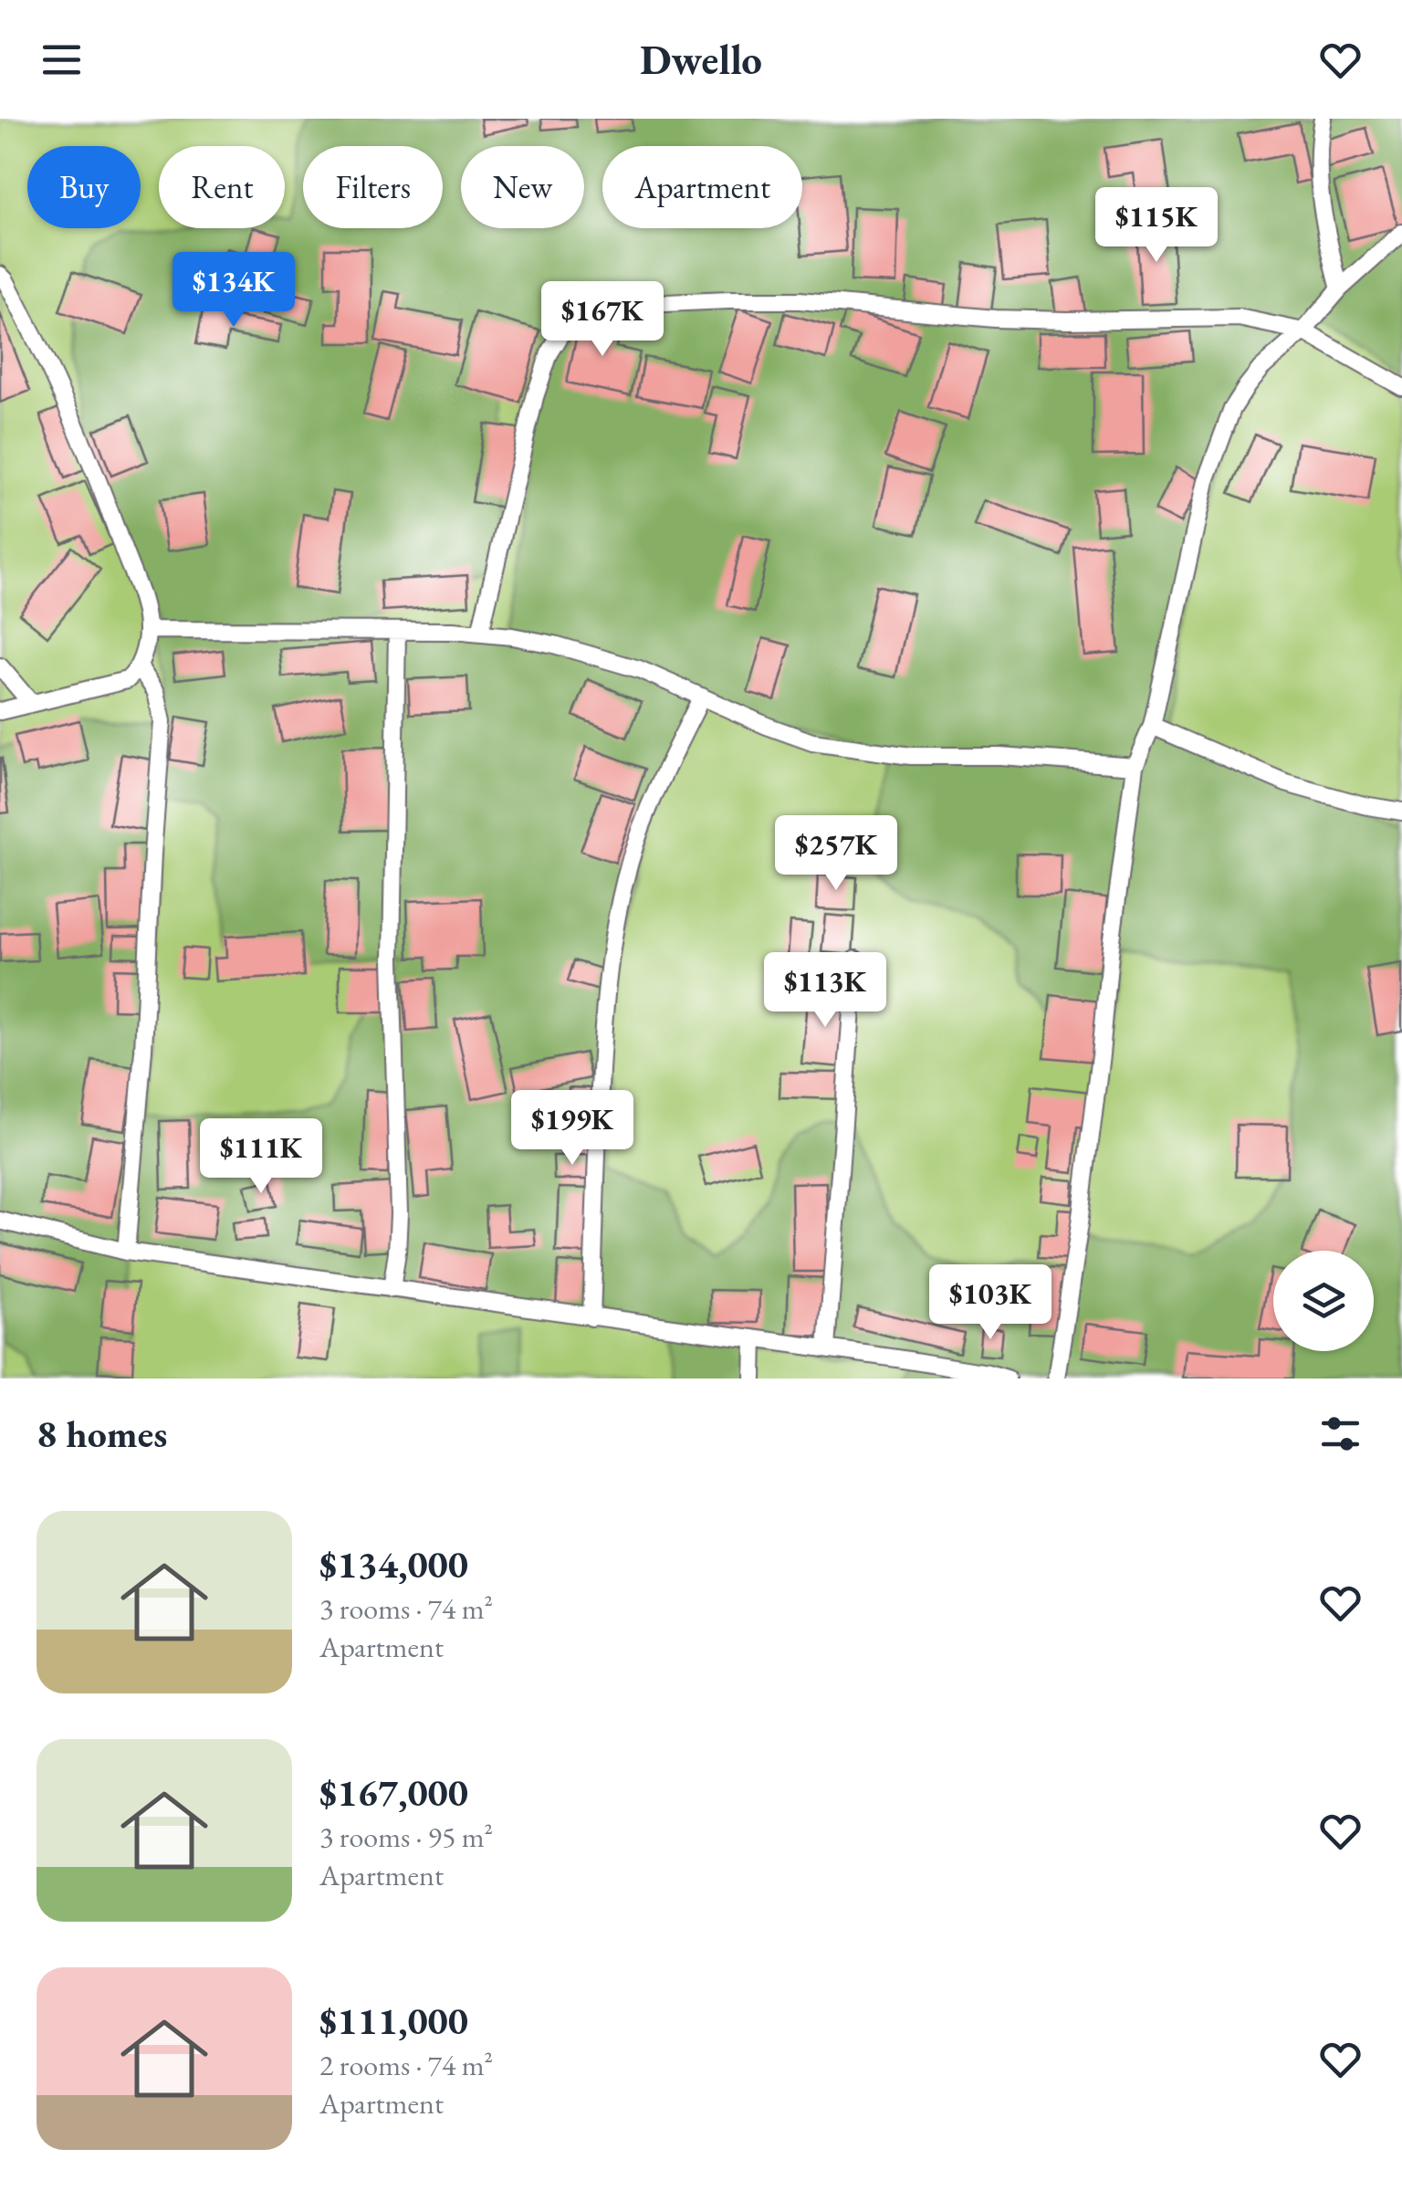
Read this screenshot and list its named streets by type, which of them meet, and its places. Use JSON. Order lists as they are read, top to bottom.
{
  "page": {
    "header": "Dwello",
    "chip": [
      "Buy",
      "Rent",
      "Filters",
      "New",
      "Apartment"
    ],
    "price": [
      "$115K",
      "$134K",
      "$167K",
      "$257K",
      "$113K",
      "$199K",
      "$111K",
      "$103K"
    ],
    "heading": "8 homes",
    "list": [
      {
        "name": "$134,000",
        "note": "3 rooms · 74 m² · Apartment"
      },
      {
        "name": "$167,000",
        "note": "3 rooms · 95 m² · Apartment"
      },
      {
        "name": "$111,000",
        "note": "2 rooms · 74 m² · Apartment"
      }
    ]
  }
}
